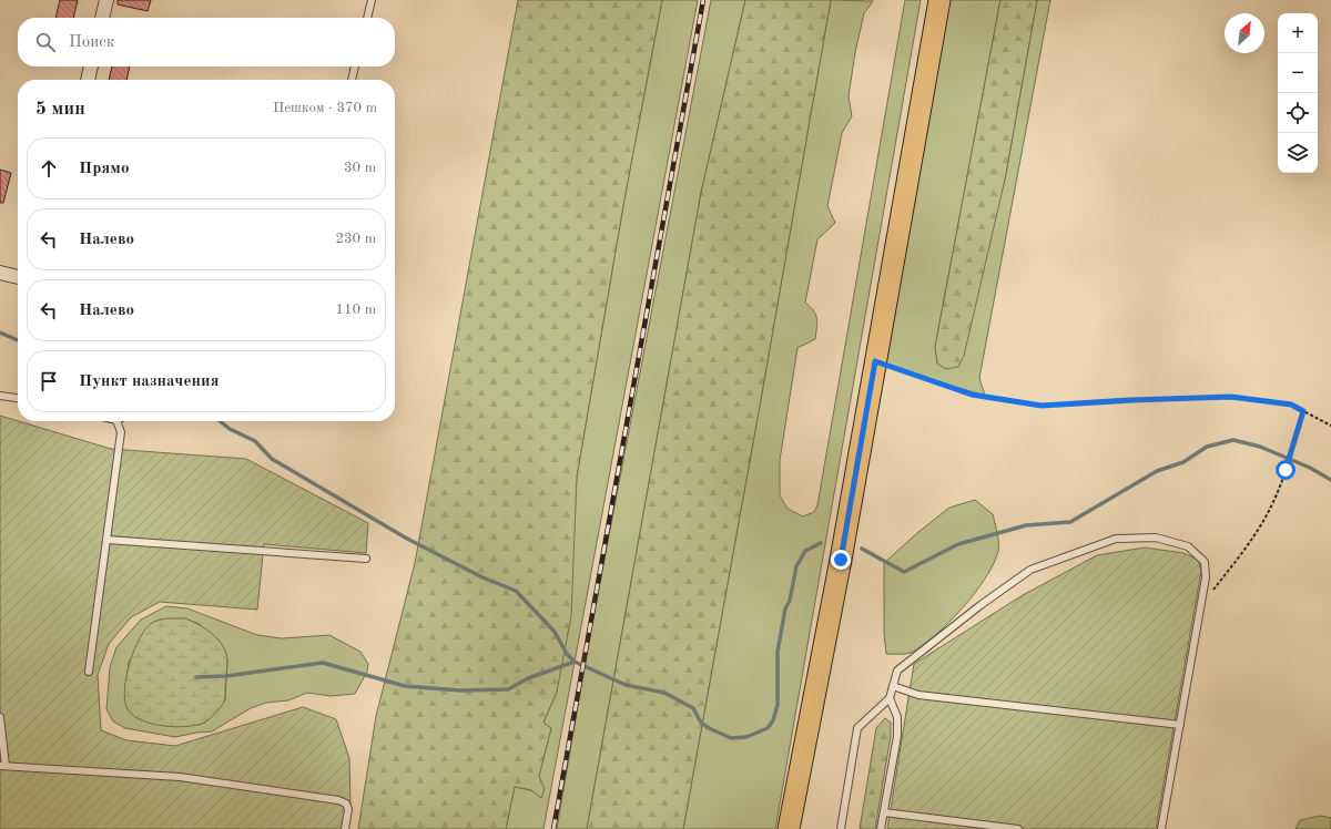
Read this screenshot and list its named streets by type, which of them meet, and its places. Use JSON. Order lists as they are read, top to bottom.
{
  "north": "top right",
  "page": {
    "map_buttons": ["+", "−"],
    "search": "Поиск",
    "heading": ["5 мин", "Пешком · 370 m"],
    "list": [
      ["Прямо", "30 m"],
      ["Налево", "230 m"],
      ["Налево", "110 m"],
      "Пункт назначения"
    ]
  }
}
